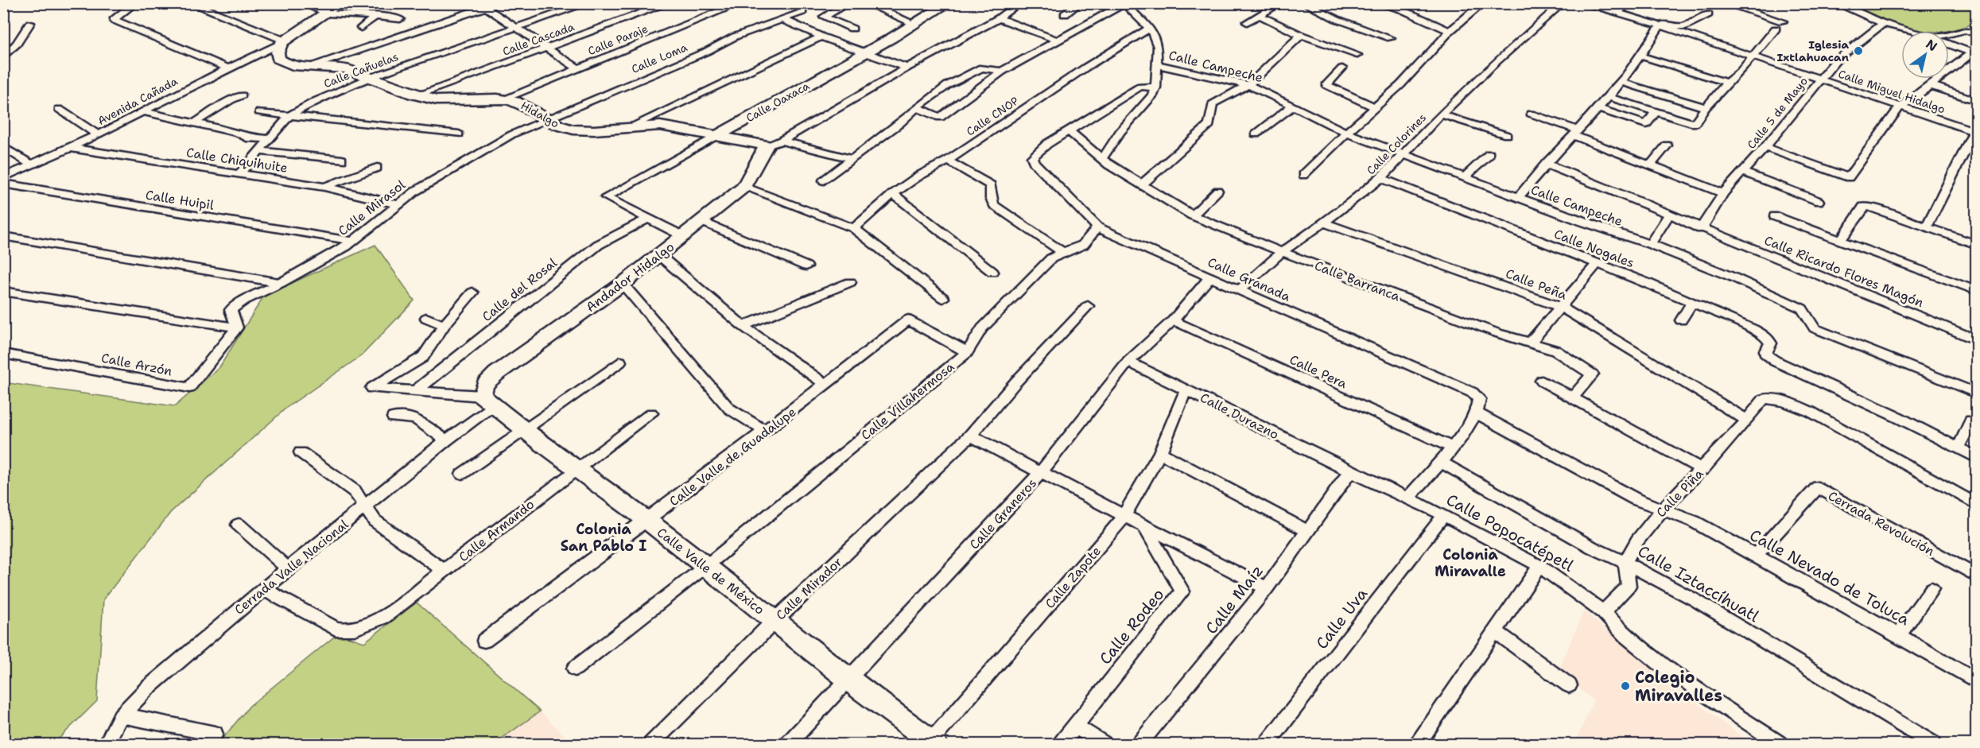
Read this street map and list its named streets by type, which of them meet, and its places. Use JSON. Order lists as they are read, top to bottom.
{
  "streets": {
    "street": [
      "Calle Cascada",
      "Calle Paraje",
      "Calle Loma",
      "Calle Campeche",
      "Calle Cañuelas",
      "Calle Miguel Hidalgo",
      "Avenida Cañada",
      "Calle Oaxaca",
      "Calle 5 de Mayo",
      "Hidalgo",
      "Calle CNOP",
      "Calle Colorines",
      "Calle Chiquihuite",
      "Calle Huipil",
      "Calle Mirasol",
      "Calle Nogales",
      "Calle Ricardo Flores Magón",
      "Andador Hidalgo",
      "Calle Granada",
      "Calle Barranca",
      "Calle Peña",
      "Calle del Rosal",
      "Calle Arzón",
      "Calle Pera",
      "Calle Villahermosa",
      "Calle Durazno",
      "Calle Valle de Guadalupe",
      "Calle Piña",
      "Calle Graneros",
      "Cerrada Revolución",
      "Calle Armando",
      "Calle Popocatépetl",
      "Cerrada Valle Nacional",
      "Calle Valle de México",
      "Calle Zapote",
      "Calle Nevado de Toluca",
      "Calle Iztaccíhuatl",
      "Calle Mirador",
      "Calle Maíz",
      "Calle Uva",
      "Calle Rodeo"
    ]
  },
  "crossings": [
    ["Calle Cascada", "Hidalgo"],
    ["Calle Paraje", "Hidalgo"],
    ["Calle Loma", "Hidalgo"],
    ["Calle Loma", "Calle Mirasol"],
    ["Calle Campeche", "Calle Colorines"],
    ["Calle Cañuelas", "Hidalgo"],
    ["Calle Cañuelas", "Calle Chiquihuite"],
    ["Calle Miguel Hidalgo", "Calle 5 de Mayo"],
    ["Avenida Cañada", "Hidalgo"],
    ["Avenida Cañada", "Calle Chiquihuite"],
    ["Calle Oaxaca", "Hidalgo"],
    ["Calle Oaxaca", "Calle del Rosal"],
    ["Calle 5 de Mayo", "Calle Ricardo Flores Magón"],
    ["Hidalgo", "Calle Mirasol"],
    ["Hidalgo", "Andador Hidalgo"],
    ["Calle Colorines", "Calle Nogales"],
    ["Calle Colorines", "Calle Granada"],
    ["Calle Colorines", "Calle Barranca"],
    ["Calle Colorines", "Calle Peña"],
    ["Calle Chiquihuite", "Calle Mirasol"],
    ["Calle Huipil", "Calle Mirasol"],
    ["Calle Mirasol", "Calle Arzón"],
    ["Andador Hidalgo", "Cerrada Valle Nacional"],
    ["Andador Hidalgo", "Calle Valle de México"],
    ["Calle Granada", "Calle Barranca"],
    ["Calle Granada", "Calle Villahermosa"],
    ["Calle Granada", "Calle Graneros"],
    ["Calle Granada", "Calle Nevado de Toluca"],
    ["Calle Peña", "Calle Piña"],
    ["Calle Pera", "Calle Graneros"],
    ["Calle Villahermosa", "Calle Valle de Guadalupe"],
    ["Calle Villahermosa", "Calle Valle de México"],
    ["Calle Durazno", "Calle Graneros"],
    ["Calle Durazno", "Calle Popocatépetl"],
    ["Calle Durazno", "Calle Zapote"],
    ["Calle Durazno", "Calle Maíz"],
    ["Calle Valle de Guadalupe", "Calle Valle de México"],
    ["Calle Piña", "Calle Nevado de Toluca"],
    ["Calle Piña", "Calle Iztaccíhuatl"],
    ["Calle Graneros", "Calle Valle de México"],
    ["Cerrada Revolución", "Calle Nevado de Toluca"],
    ["Calle Armando", "Cerrada Valle Nacional"],
    ["Calle Armando", "Calle Valle de México"],
    ["Calle Popocatépetl", "Calle Maíz"],
    ["Calle Popocatépetl", "Calle Uva"],
    ["Cerrada Valle Nacional", "Calle Valle de México"],
    ["Calle Valle de México", "Calle Zapote"],
    ["Calle Valle de México", "Calle Mirador"]
  ],
  "districts": ["Colonia San Pablo I", "Colonia Miravalle"],
  "places": ["Iglesia Ixtlahuacan", "Colegio Miravalles"],
  "north": "top right"
}
